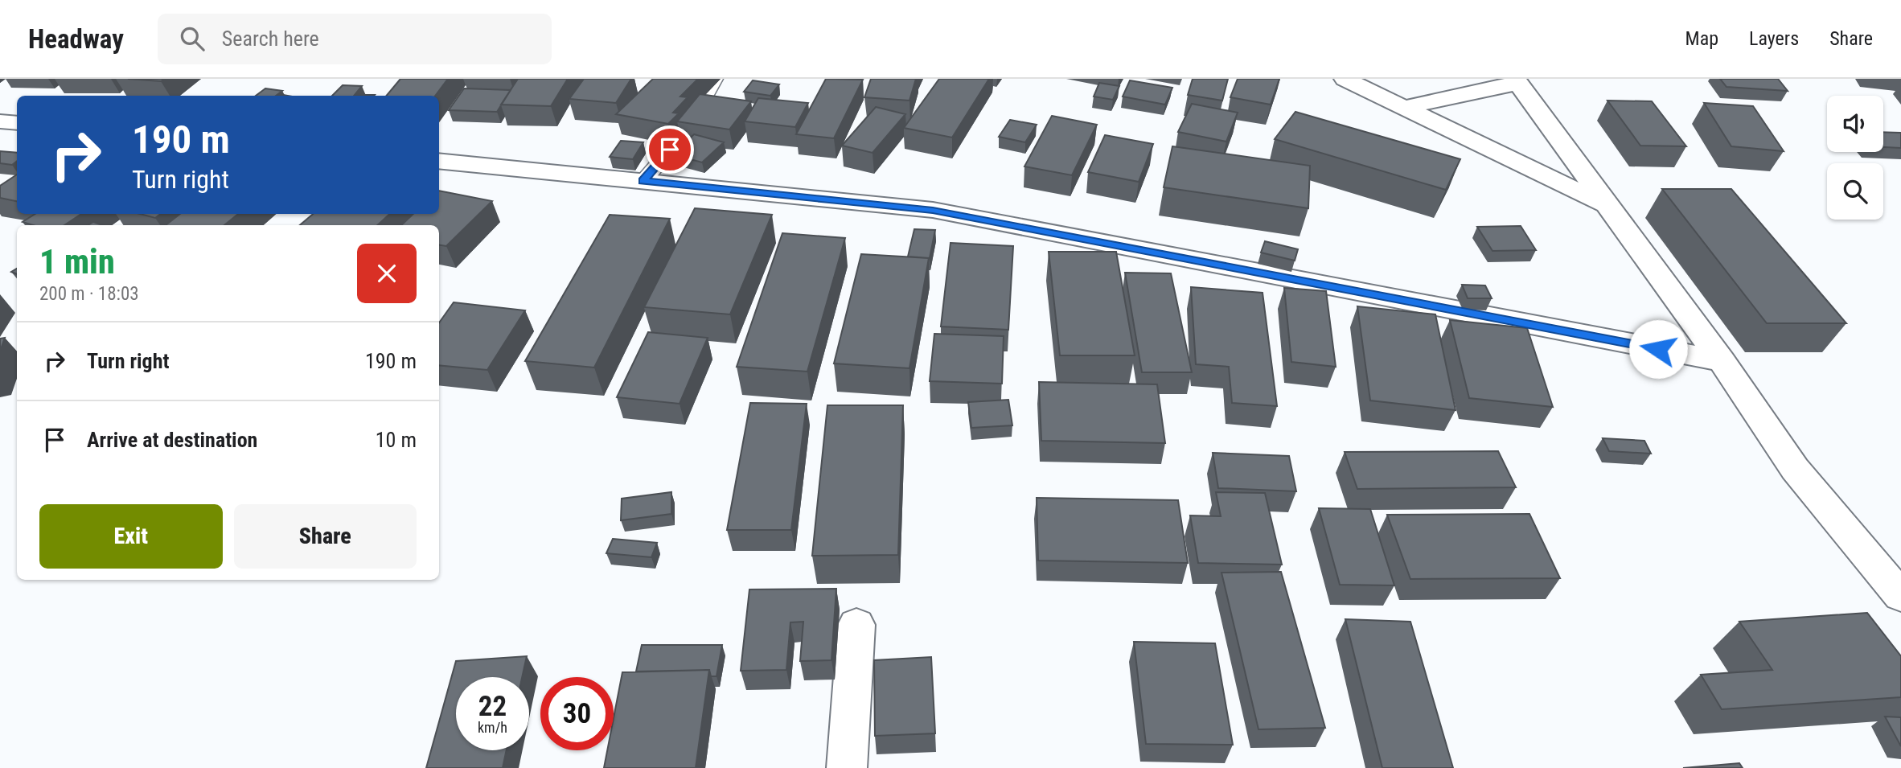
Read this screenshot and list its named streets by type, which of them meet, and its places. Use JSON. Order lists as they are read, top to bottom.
{
  "page": {
    "header": "Headway",
    "search": "Search here",
    "nav": ["Map", "Layers", "Share"],
    "turn": ["190 m", "Turn right"],
    "heading": ["1 min", "200 m · 18:03"],
    "list": [
      {
        "name": "Turn right",
        "value": "190 m"
      },
      {
        "name": "Arrive at destination",
        "value": "10 m"
      }
    ],
    "buttons": ["Exit", "Share"],
    "speed": "22 km/h",
    "limit": "30"
  }
}
